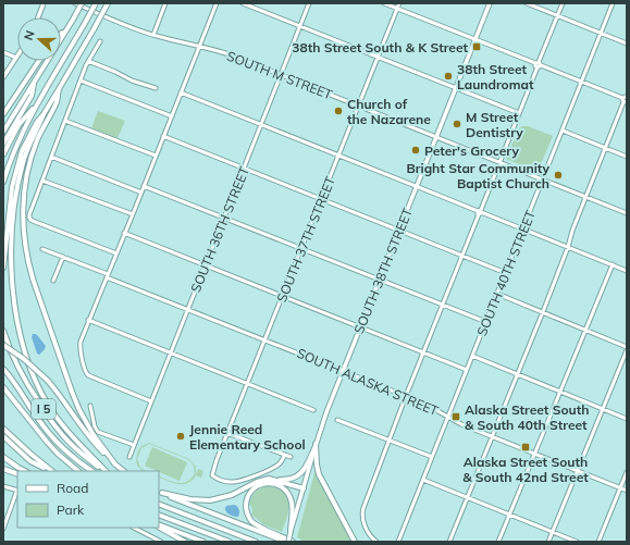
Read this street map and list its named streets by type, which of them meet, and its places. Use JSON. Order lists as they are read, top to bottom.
{
  "streets": {
    "highway": ["I 5"],
    "main road": ["SOUTH 38TH STREET"],
    "street": [
      "SOUTH M STREET",
      "SOUTH 36TH STREET",
      "SOUTH 37TH STREET",
      "SOUTH 40TH STREET",
      "SOUTH ALASKA STREET"
    ]
  },
  "crossings": [
    ["SOUTH M STREET", "SOUTH 36TH STREET"],
    ["SOUTH M STREET", "SOUTH 37TH STREET"],
    ["SOUTH M STREET", "SOUTH 38TH STREET"],
    ["SOUTH M STREET", "SOUTH 40TH STREET"],
    ["SOUTH 36TH STREET", "SOUTH ALASKA STREET"],
    ["SOUTH 37TH STREET", "SOUTH ALASKA STREET"],
    ["SOUTH 38TH STREET", "SOUTH ALASKA STREET"],
    ["SOUTH 40TH STREET", "SOUTH ALASKA STREET"]
  ],
  "places": {
    "transit": ["38th Street South & K Street", "Alaska Street South & South 40th Street", "Alaska Street South & South 42nd Street"],
    "other": [
      "38th Street Laundromat",
      "Church of the Nazarene",
      "M Street Dentistry",
      "Peter's Grocery",
      "Bright Star Community Baptist Church",
      "Jennie Reed Elementary School"
    ]
  },
  "legend": ["Road", "Park"],
  "north": "left"
}
